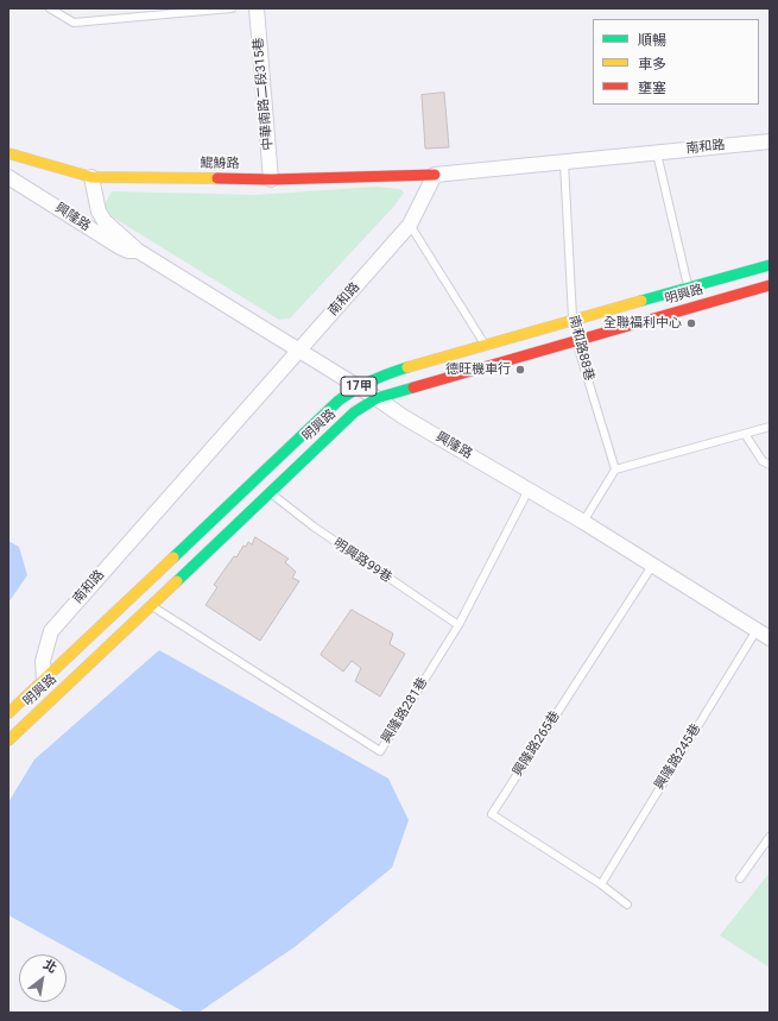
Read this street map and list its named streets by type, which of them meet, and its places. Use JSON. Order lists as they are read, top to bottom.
{
  "streets": {
    "main road": ["鯤鯓路", "明興路", "17甲"],
    "street": ["中華南路二段315巷", "南和路", "興隆路"],
    "lane": [
      "南和路88巷",
      "明興路99巷",
      "興隆路281巷",
      "興隆路265巷",
      "興隆路245巷"
    ]
  },
  "crossings": [
    ["中華南路二段315巷", "鯤鯓路"],
    ["南和路", "鯤鯓路"],
    ["南和路", "興隆路"],
    ["南和路", "明興路"],
    ["南和路", "南和路88巷"],
    ["鯤鯓路", "興隆路"],
    ["興隆路", "明興路"],
    ["興隆路", "興隆路281巷"],
    ["興隆路", "興隆路265巷"],
    ["興隆路", "興隆路245巷"],
    ["明興路", "南和路88巷"],
    ["明興路", "明興路99巷"],
    ["明興路", "興隆路281巷"],
    ["明興路99巷", "興隆路281巷"],
    ["興隆路265巷", "興隆路245巷"]
  ],
  "places": ["全聯福利中心", "德旺機車行"],
  "legend": ["順暢", "車多", "壅塞"],
  "north": "top right"
}
